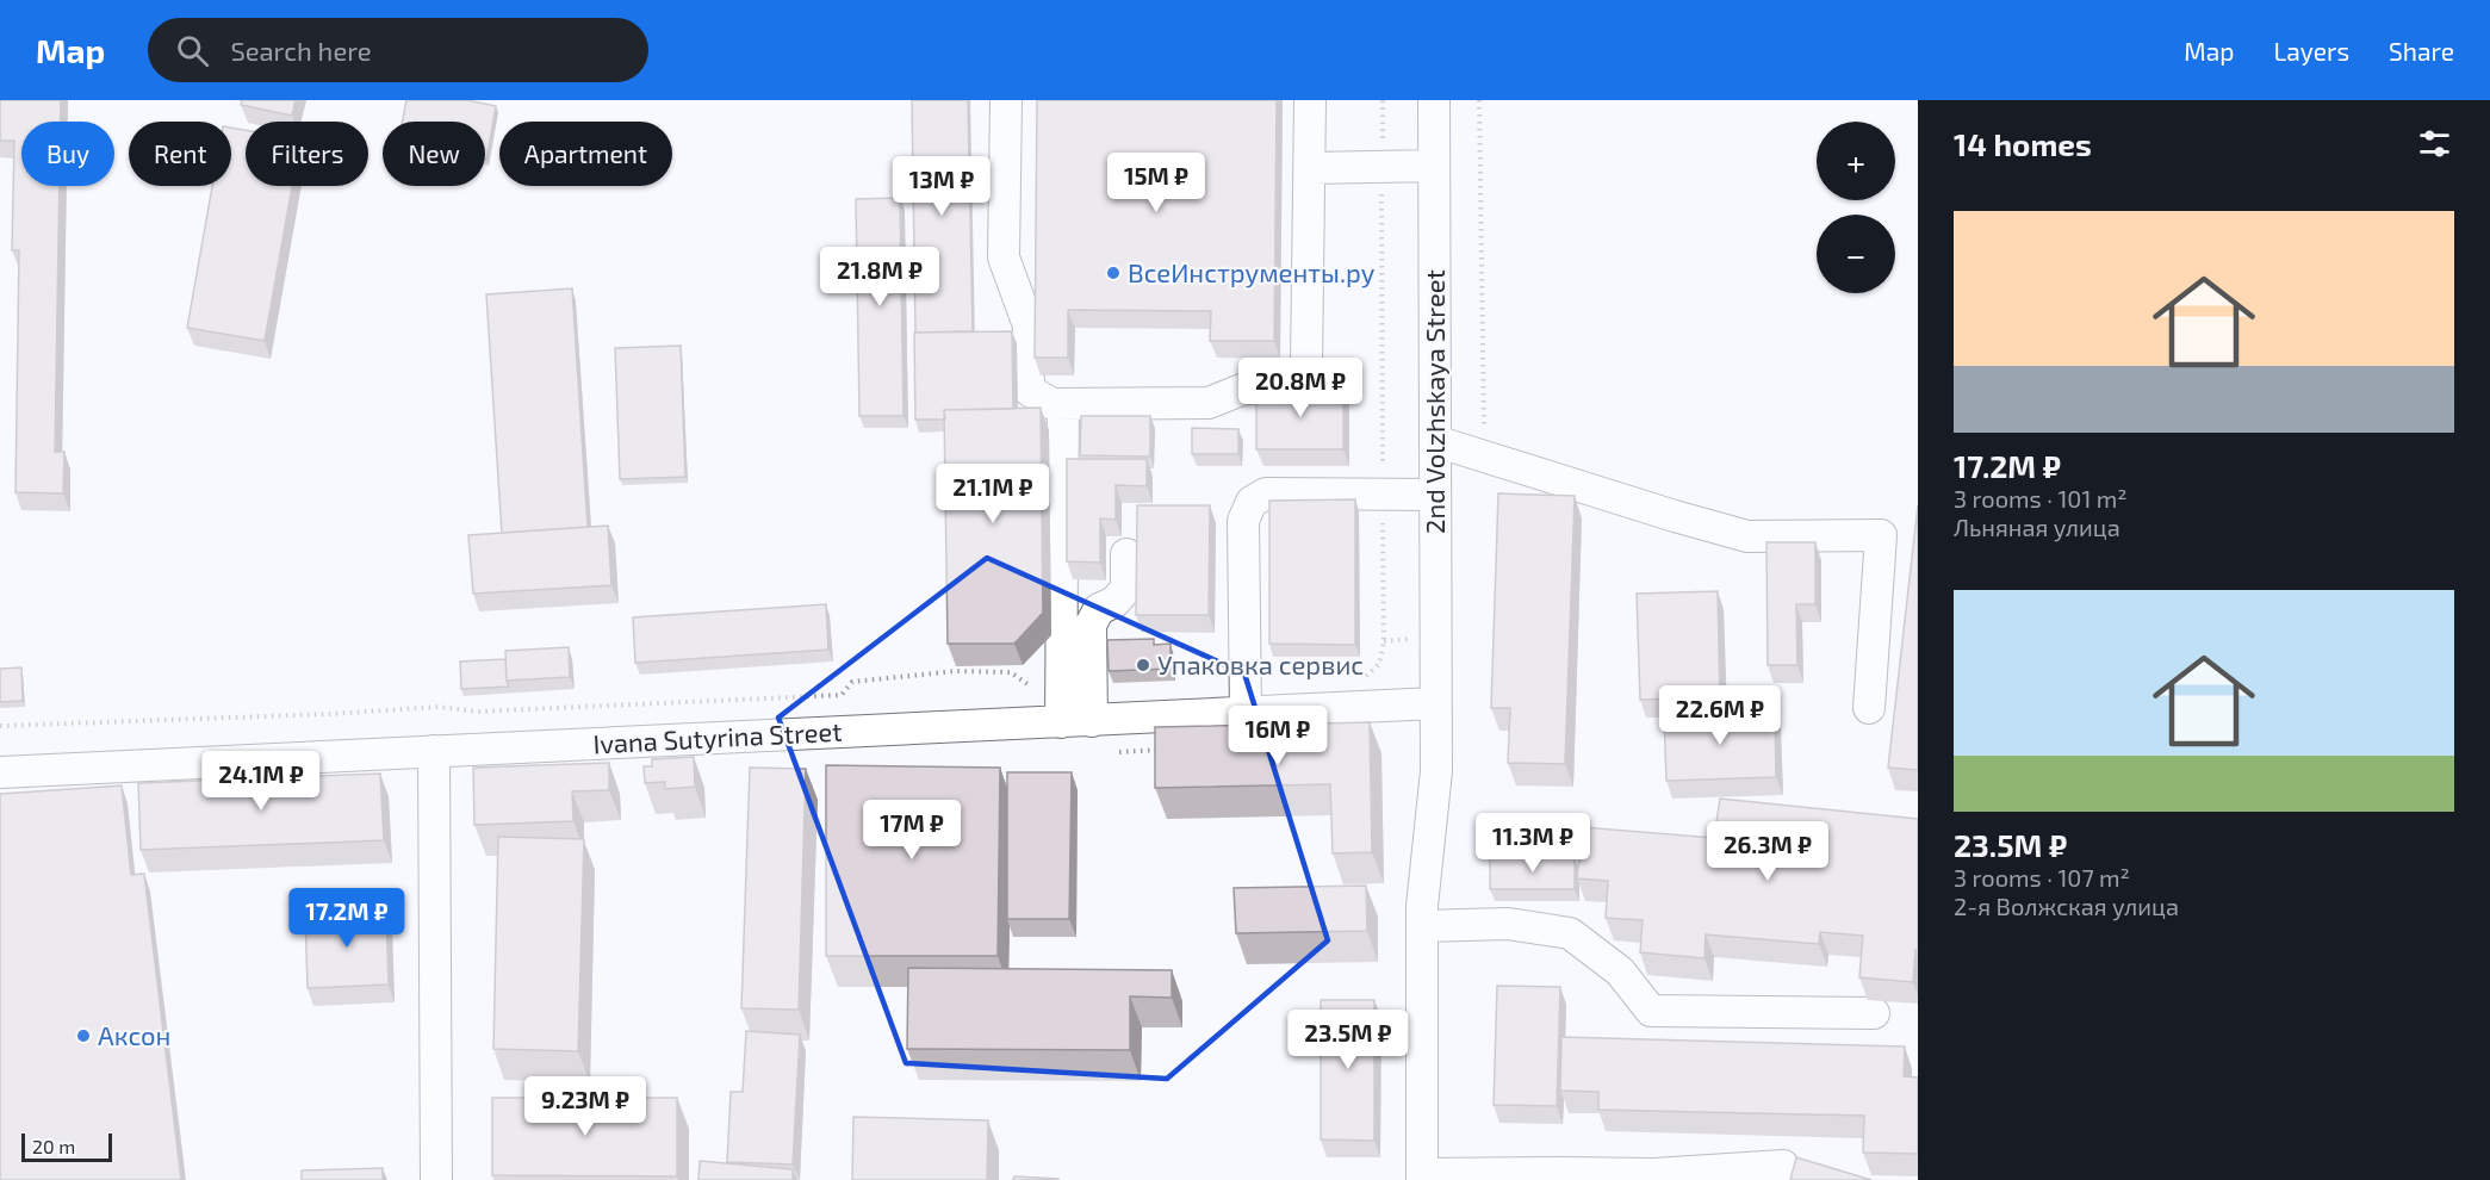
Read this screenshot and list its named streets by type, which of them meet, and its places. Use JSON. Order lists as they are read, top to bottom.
{
  "streets": {
    "street": ["2nd Volzhskaya Street", "Ivana Sutyrina Street"]
  },
  "crossings": [
    ["2nd Volzhskaya Street", "Ivana Sutyrina Street"]
  ],
  "places": ["ВсеИнструменты.ру", "Упаковка сервис", "Аксон"],
  "scale_bar": "20 m",
  "page": {
    "header": "Map",
    "search": "Search here",
    "nav": ["Map", "Layers", "Share"],
    "heading": "14 homes",
    "map_buttons": ["+", "−"],
    "chip": [
      "Buy",
      "Rent",
      "Filters",
      "New",
      "Apartment"
    ],
    "price": [
      "15M ₽",
      "13M ₽",
      "21.8M ₽",
      "20.8M ₽",
      "21.1M ₽",
      "22.6M ₽",
      "16M ₽",
      "24.1M ₽",
      "17M ₽",
      "11.3M ₽",
      "26.3M ₽",
      "17.2M ₽",
      "23.5M ₽",
      "9.23M ₽"
    ],
    "list": [
      {
        "name": "17.2M ₽",
        "note": "3 rooms · 101 m² · Льняная улица"
      },
      {
        "name": "23.5M ₽",
        "note": "3 rooms · 107 m² · 2-я Волжская улица"
      }
    ],
    "scale": "20 m"
  }
}
